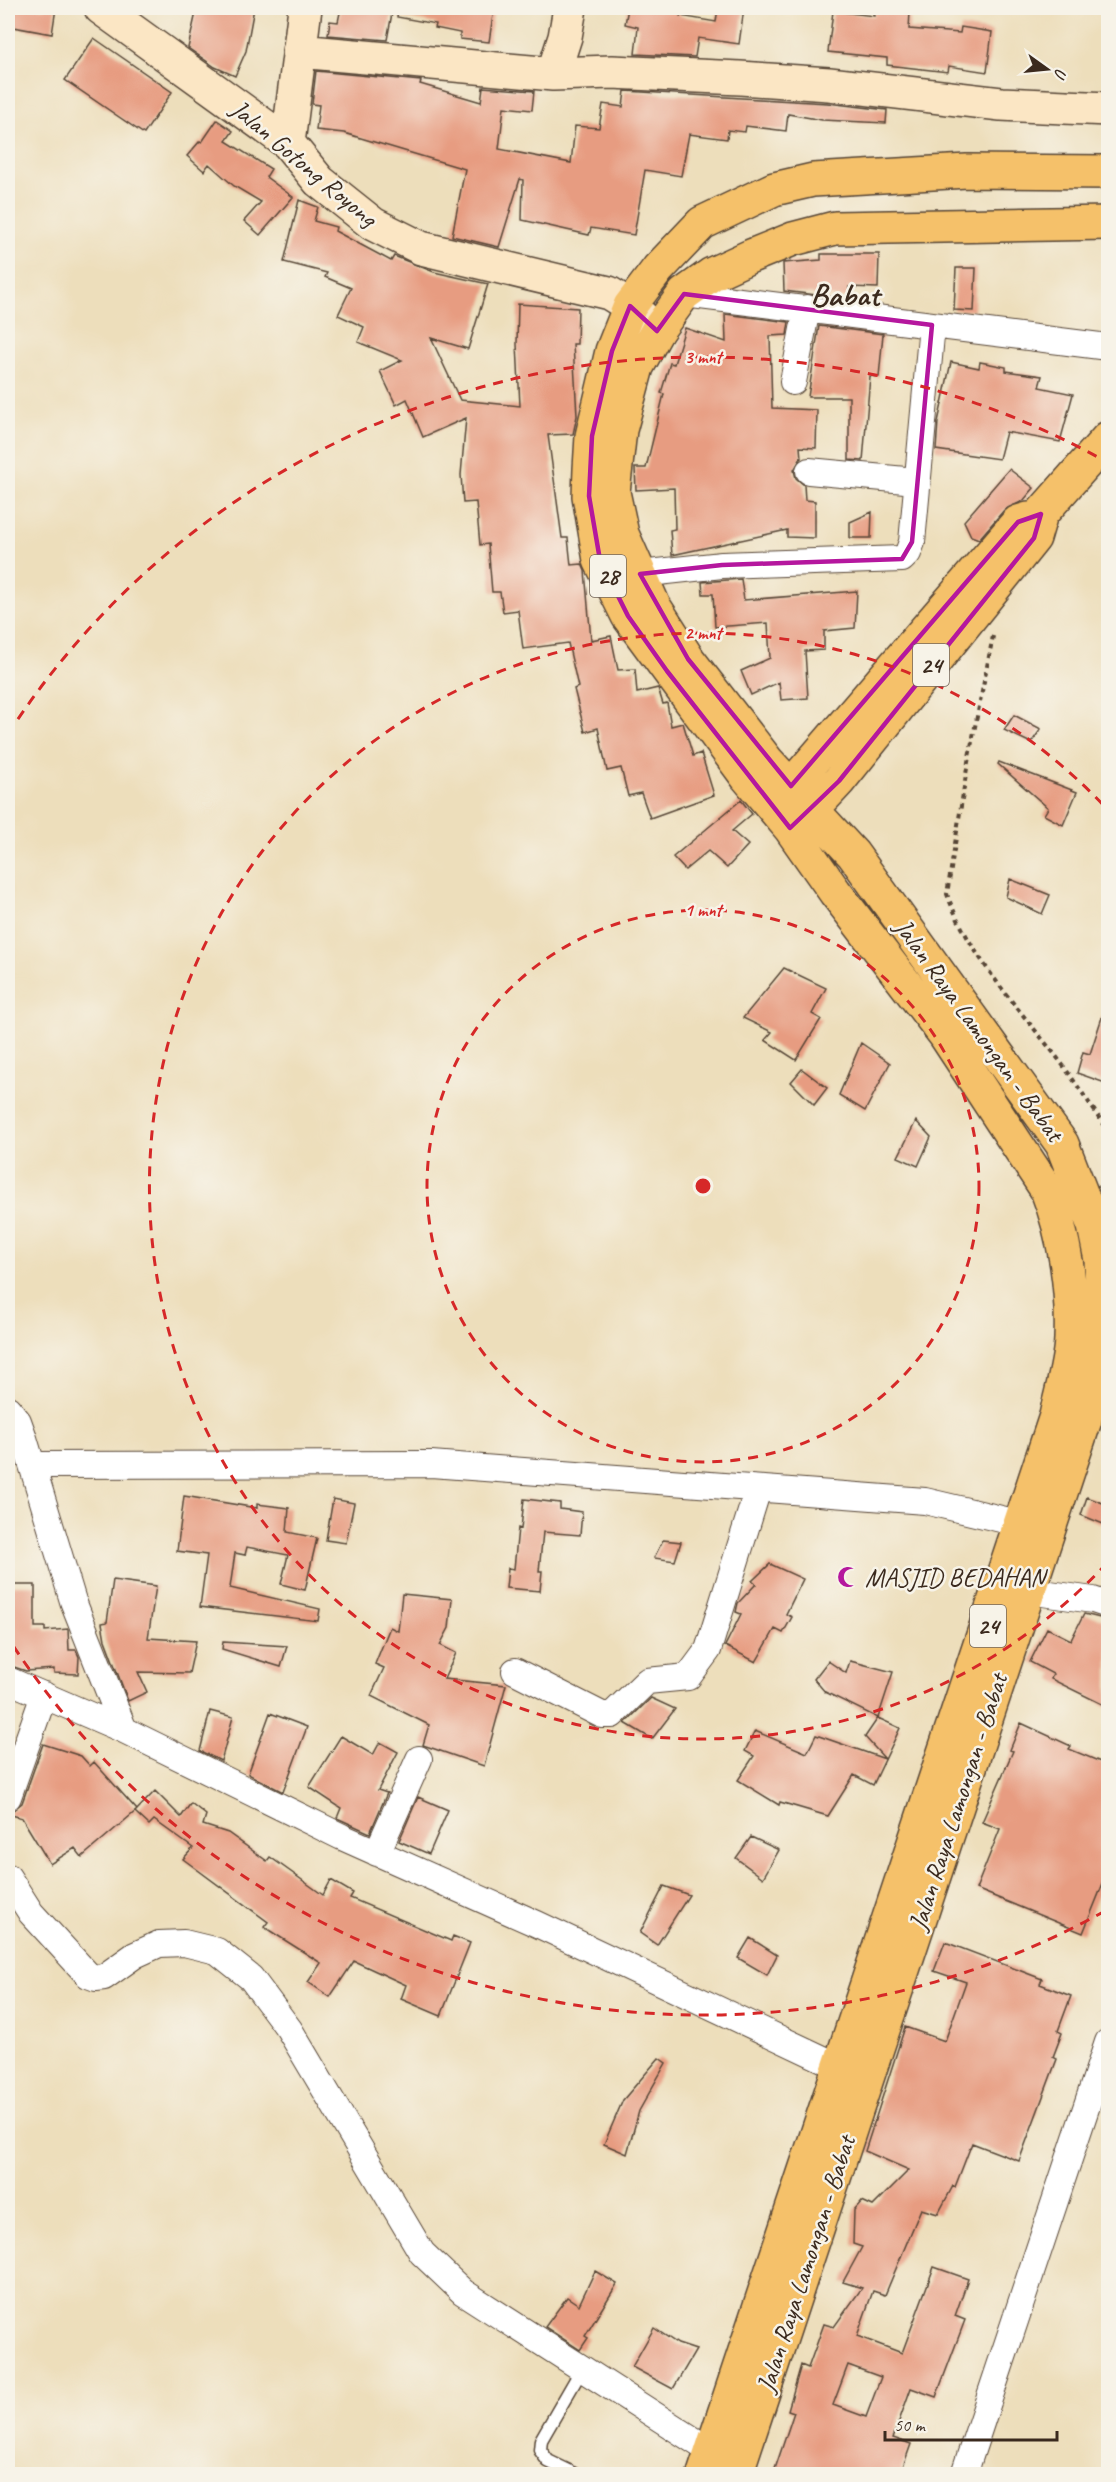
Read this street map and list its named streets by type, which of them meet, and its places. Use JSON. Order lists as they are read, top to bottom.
{
  "streets": {
    "highway": ["28", "24", "Jalan Raya Lamongan - Babat"],
    "street": ["Jalan Gotong Royong"]
  },
  "crossings": [
    ["Jalan Gotong Royong", "28"],
    ["28", "24"],
    ["28", "Jalan Raya Lamongan - Babat"],
    ["24", "Jalan Raya Lamongan - Babat"]
  ],
  "districts": ["Babat"],
  "places": {
    "mosque": ["MASJID BEDAHAN"]
  },
  "scale_bar": "50 m",
  "north": "right",
  "rings": ["3 mnt", "2 mnt", "1 mnt"]
}
